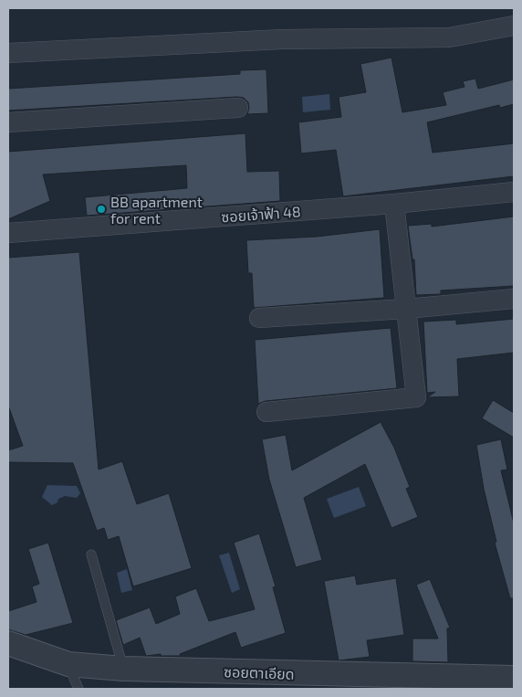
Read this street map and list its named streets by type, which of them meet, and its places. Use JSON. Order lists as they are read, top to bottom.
{
  "streets": {
    "street": ["ซอยเจ้าฟ้า 48", "ซอยตาเอียด"]
  },
  "places": ["BB apartment for rent"]
}
